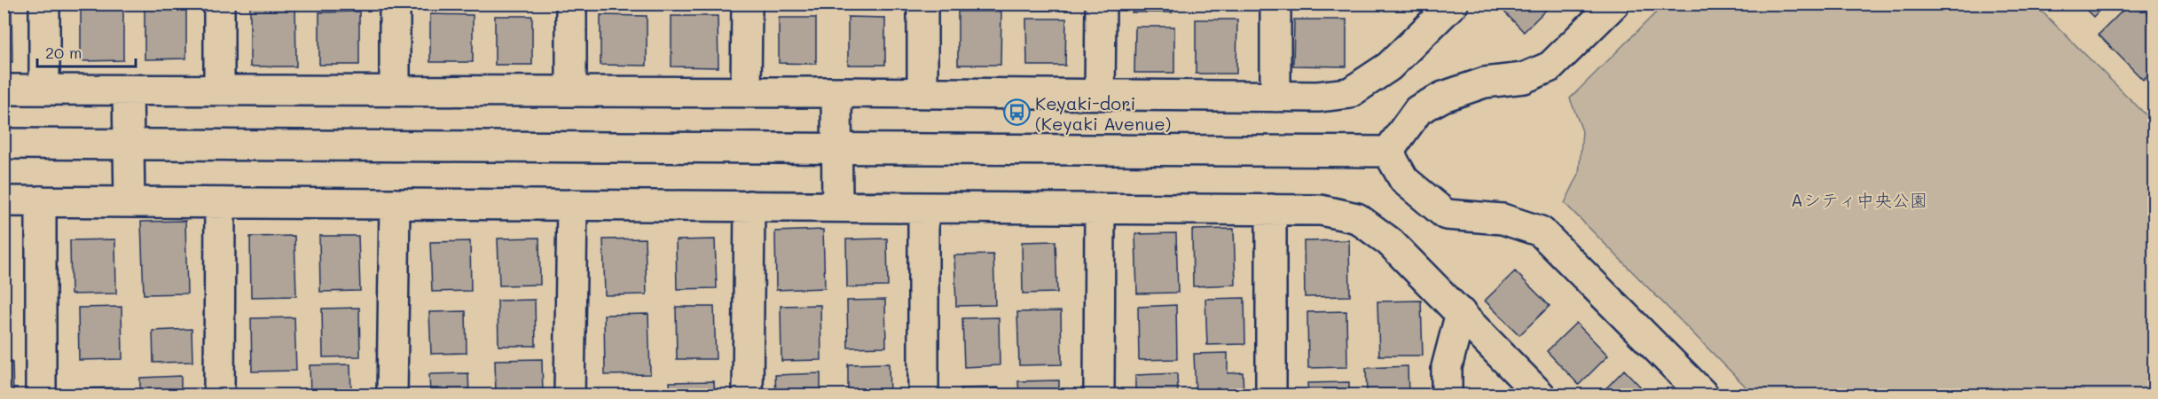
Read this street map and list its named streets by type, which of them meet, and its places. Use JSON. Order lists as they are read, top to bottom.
{
  "parks": ["Aシティ中央公園"],
  "places": {
    "bus stop": ["Keyaki-dori (Keyaki Avenue)"]
  },
  "scale_bar": "20 m"
}
